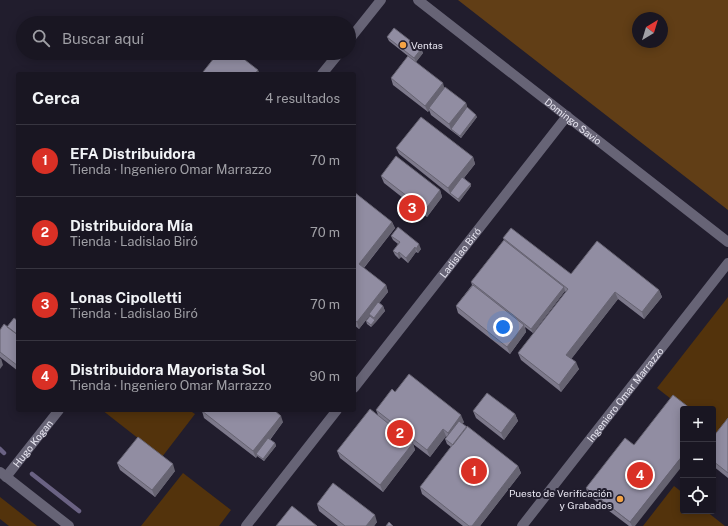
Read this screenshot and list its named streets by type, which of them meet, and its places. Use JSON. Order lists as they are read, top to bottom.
{
  "streets": {
    "street": [
      "Domingo Savio",
      "Ladislao Biró",
      "Ingeniero Omar Marrazzo",
      "Hugo Kogan"
    ]
  },
  "crossings": [
    ["Domingo Savio", "Ladislao Biró"]
  ],
  "places": ["Ventas", "Puesto de Verificación y Grabados"],
  "north": "top right",
  "page": {
    "search": "Buscar aquí",
    "heading": ["Cerca", "4 resultados"],
    "list": [
      {
        "mark": "1",
        "name": "EFA Distribuidora",
        "note": "Tienda · Ingeniero Omar Marrazzo",
        "value": "70 m"
      },
      {
        "mark": "2",
        "name": "Distribuidora Mía",
        "note": "Tienda · Ladislao Biró",
        "value": "70 m"
      },
      {
        "mark": "3",
        "name": "Lonas Cipolletti",
        "note": "Tienda · Ladislao Biró",
        "value": "70 m"
      },
      {
        "mark": "4",
        "name": "Distribuidora Mayorista Sol",
        "note": "Tienda · Ingeniero Omar Marrazzo",
        "value": "90 m"
      }
    ],
    "pins": [
      "3",
      "2",
      "1",
      "4"
    ],
    "map_buttons": ["+", "−"]
  }
}
